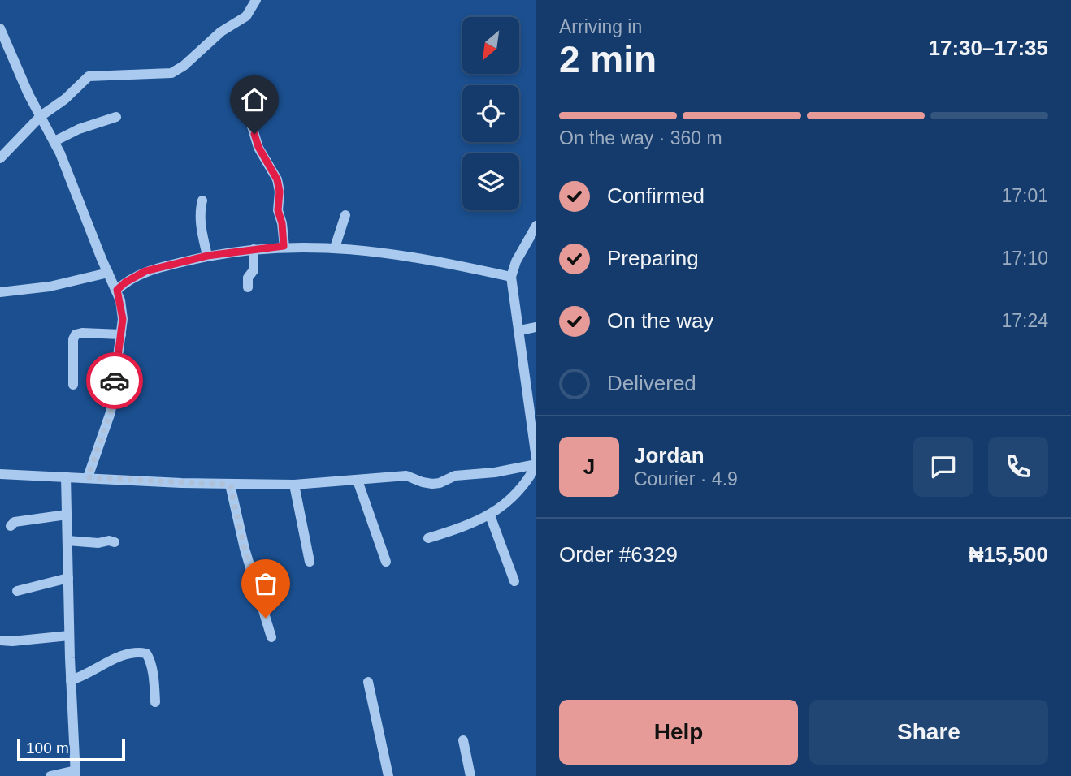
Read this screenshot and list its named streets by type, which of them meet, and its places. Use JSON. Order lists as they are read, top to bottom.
{
  "scale_bar": "100 m",
  "north": "bottom left",
  "page": {
    "heading": ["2 min", "Arriving in", "17:30–17:35"],
    "panel": [
      "Jordan",
      "Courier · 4.9",
      "Order #6329",
      "₦15,500"
    ],
    "bar": "On the way · 360 m",
    "list": [
      ["Confirmed", "17:01"],
      ["Preparing", "17:10"],
      ["On the way", "17:24"],
      "Delivered"
    ],
    "round": "J",
    "buttons": ["Help", "Share"],
    "scale": "100 m"
  }
}
